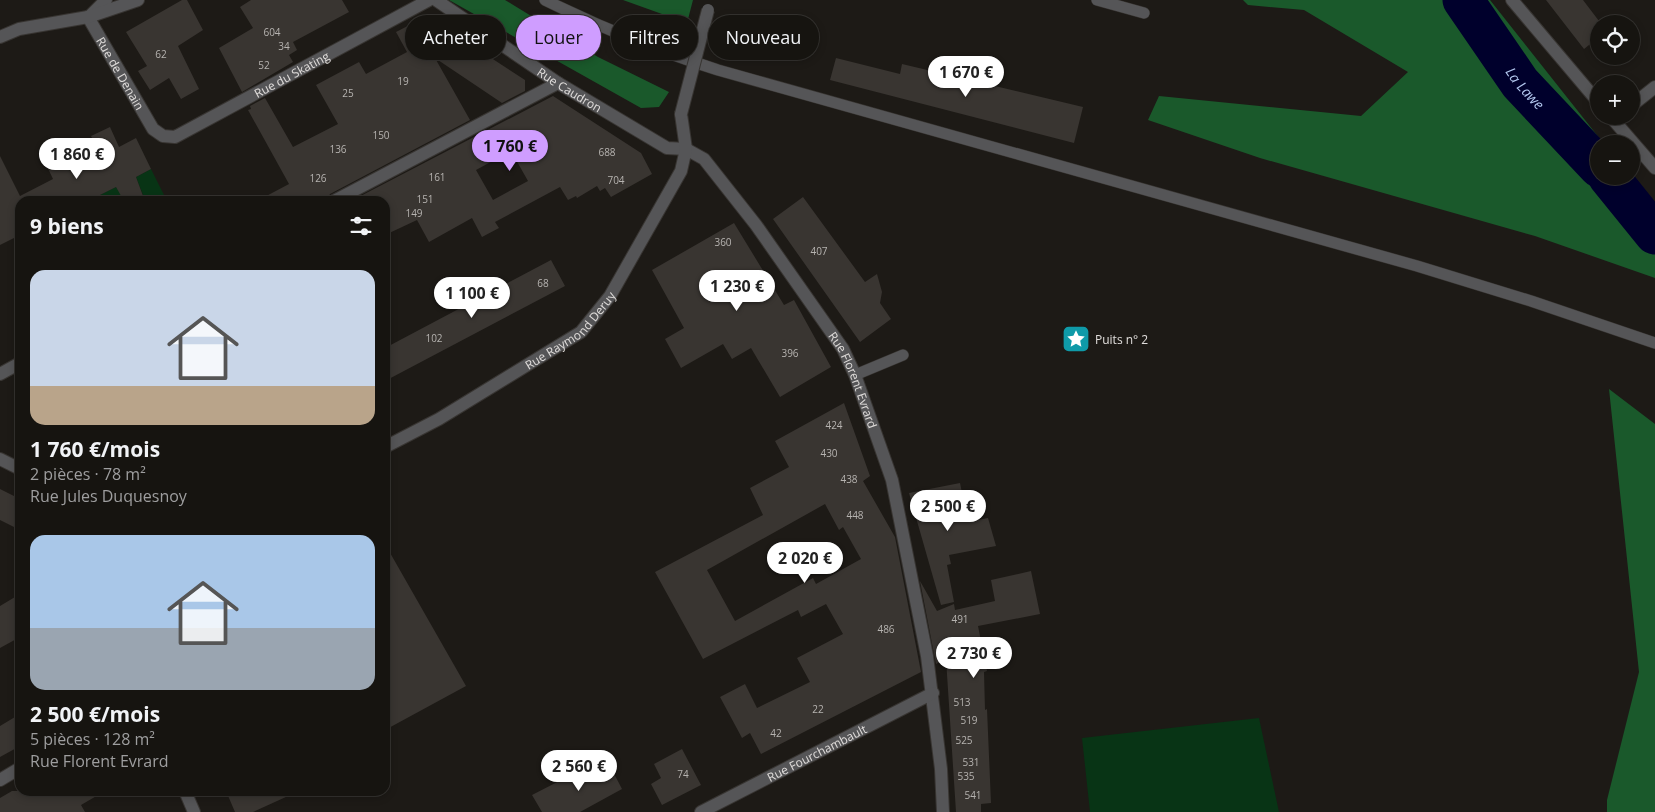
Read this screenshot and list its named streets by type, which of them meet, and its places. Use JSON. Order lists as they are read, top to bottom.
{
  "streets": {
    "street": [
      "Rue de Denain",
      "Rue du Skating",
      "Rue Caudron",
      "Rue Raymond Deruy",
      "Rue Florent Evrard",
      "Rue Fourchambault"
    ]
  },
  "crossings": [
    ["Rue de Denain", "Rue du Skating"],
    ["Rue Caudron", "Rue Raymond Deruy"],
    ["Rue Caudron", "Rue Florent Evrard"],
    ["Rue Raymond Deruy", "Rue Florent Evrard"],
    ["Rue Florent Evrard", "Rue Fourchambault"]
  ],
  "water": ["La Lawe"],
  "places": {
    "place": ["Puits n° 2"]
  },
  "house_numbers": [
    "604",
    "34",
    "62",
    "52",
    "19",
    "25",
    "150",
    "136",
    "688",
    "161",
    "126",
    "704",
    "151",
    "149",
    "360",
    "407",
    "68",
    "102",
    "396",
    "424",
    "430",
    "438",
    "448",
    "491",
    "486",
    "513",
    "22",
    "519",
    "42",
    "525",
    "531",
    "74",
    "535",
    "541"
  ],
  "page": {
    "map_buttons": ["+", "−"],
    "chip": [
      "Acheter",
      "Louer",
      "Filtres",
      "Nouveau"
    ],
    "price": [
      "1 670 €",
      "1 760 €",
      "1 860 €",
      "1 230 €",
      "1 100 €",
      "2 500 €",
      "2 020 €",
      "2 730 €",
      "2 560 €"
    ],
    "heading": "9 biens",
    "list": [
      {
        "name": "1 760 €/mois",
        "note": "2 pièces · 78 m² · Rue Jules Duquesnoy"
      },
      {
        "name": "2 500 €/mois",
        "note": "5 pièces · 128 m² · Rue Florent Evrard"
      }
    ]
  }
}
